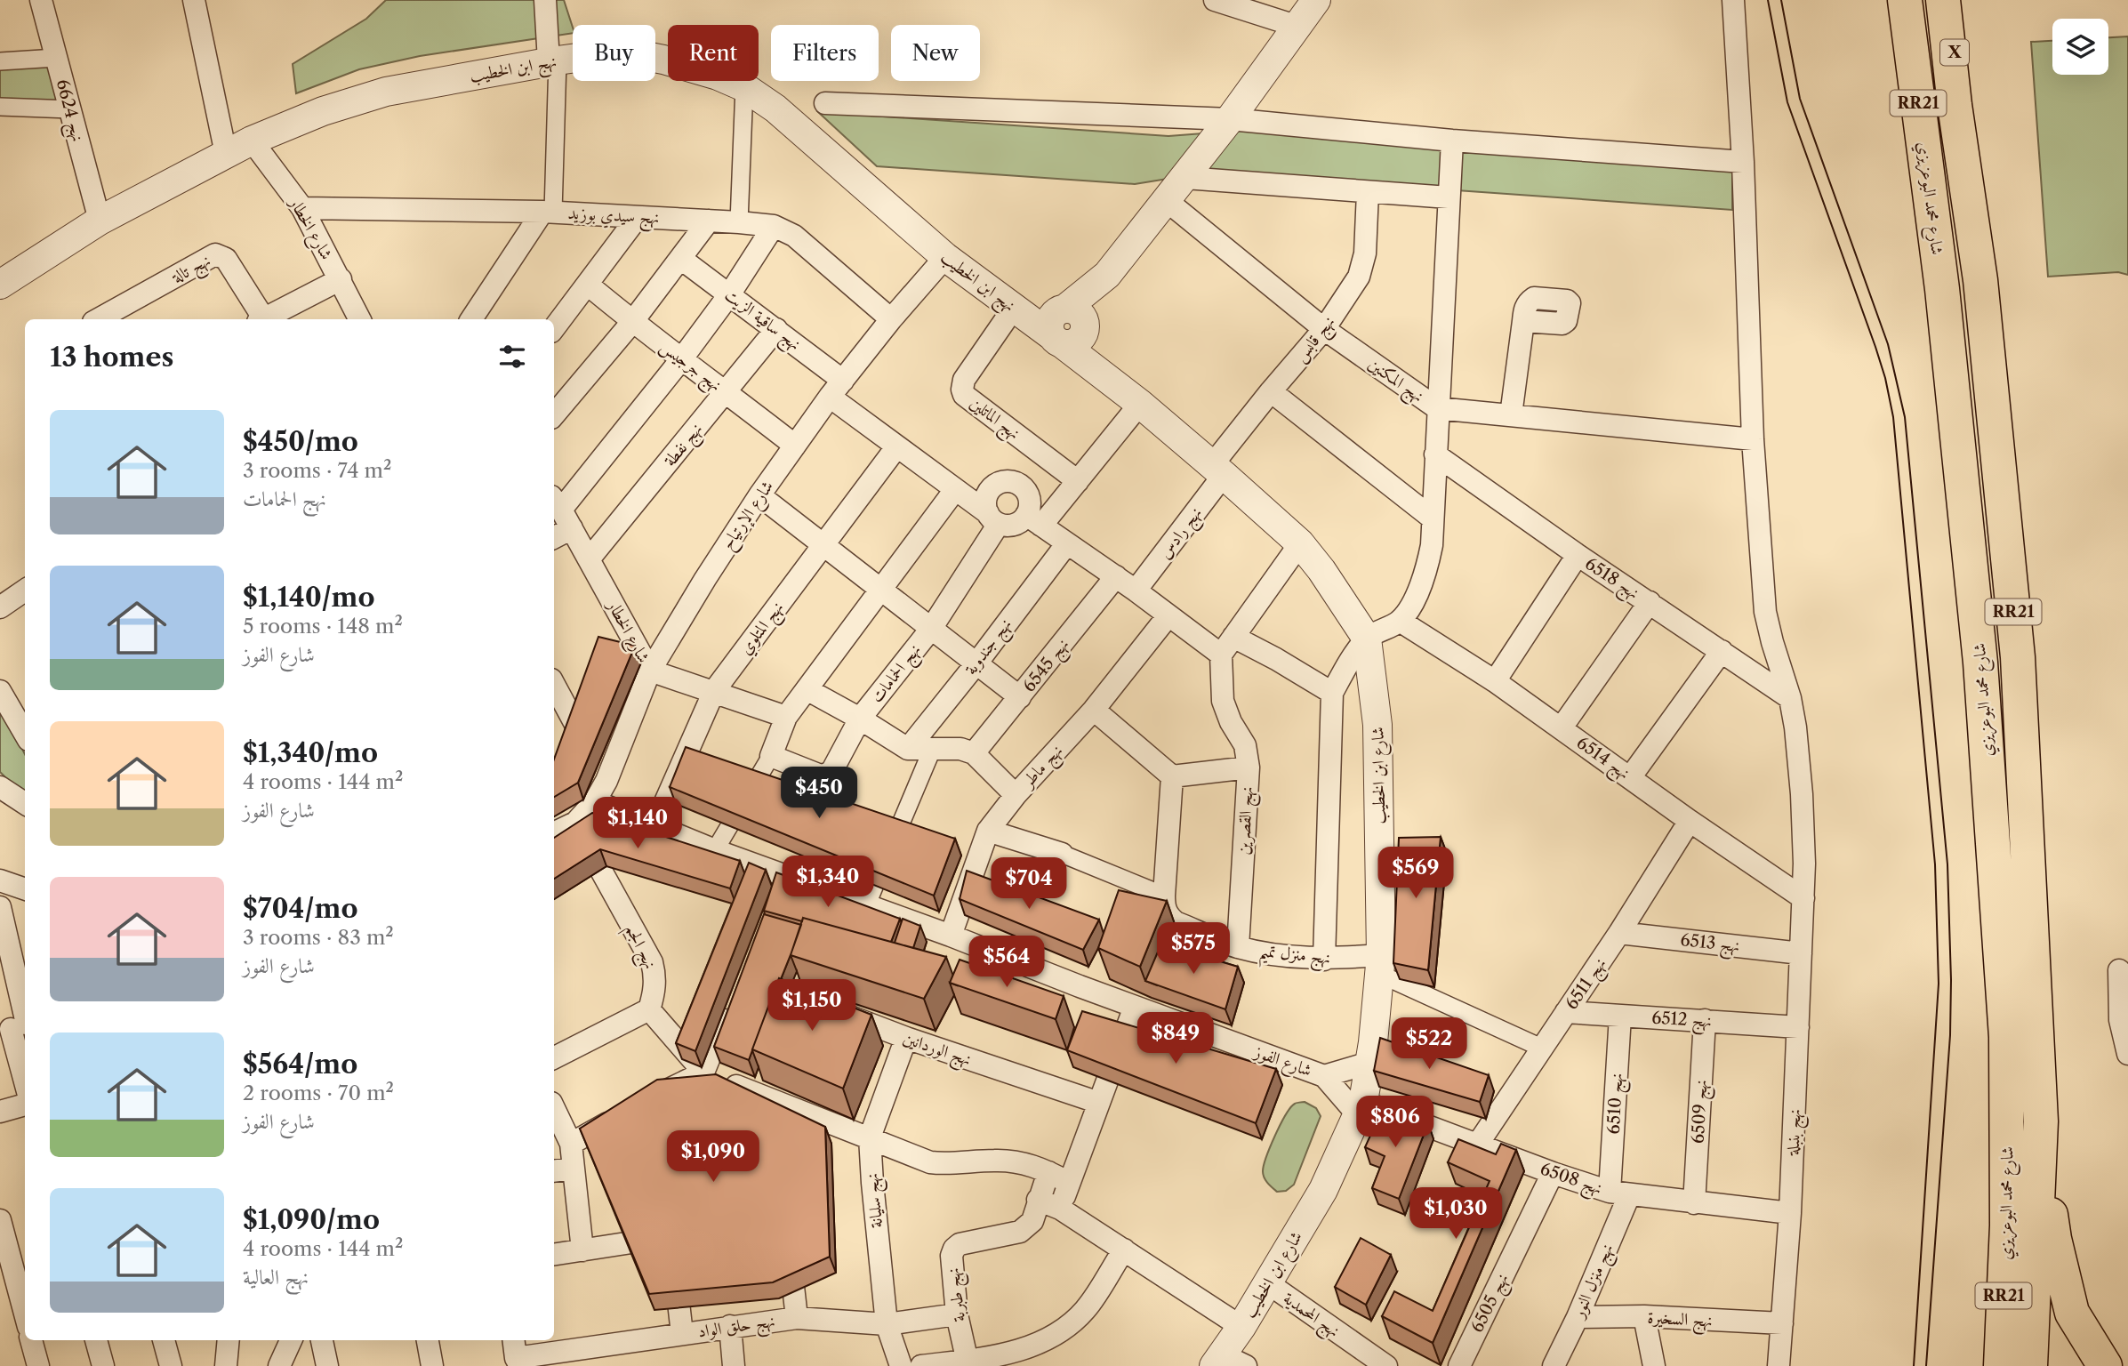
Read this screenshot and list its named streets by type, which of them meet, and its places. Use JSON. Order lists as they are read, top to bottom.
{
  "streets": {
    "highway": ["X", "RR21", "شارع محمد البوعزيزي"],
    "street": [
      "نهج ابن الخطيب",
      "نهج 6624",
      "نهج سيدي بوزيد",
      "شارع الخطار",
      "نهج تالة",
      "نهج ساقية الزيت",
      "نهج قابس",
      "نهج جرجيس",
      "نهج المكنين",
      "نهج الماتلين",
      "نهج نفطة",
      "شارع الإرتياح",
      "نهج رادس",
      "نهج 6518",
      "نهج المتلوي",
      "نهج جندوبة",
      "نهج 6545",
      "نهج الحمامات",
      "نهج 6514",
      "نهج ماطر",
      "شارع ابن الخطيب",
      "نهج القصرين",
      "نهج 6513",
      "نهج الجم",
      "نهج منزل تميم",
      "نهج 6511",
      "نهج 6512",
      "نهج الوردانين",
      "شارع الفوز",
      "نهج 6510",
      "نهج 6509",
      "نهج بنبلة",
      "نهج 6508",
      "نهج سليانة",
      "نهج منزل النور",
      "نهج طبربة",
      "نهج 6505",
      "نهج المحمدية",
      "نهج السخيرة",
      "نهج حلق الواد"
    ]
  },
  "crossings": [
    ["X", "شارع محمد البوعزيزي"],
    ["نهج ابن الخطيب", "نهج 6624"],
    ["نهج ابن الخطيب", "شارع الخطار"],
    ["نهج ابن الخطيب", "نهج الماتلين"],
    ["نهج ابن الخطيب", "شارع الإرتياح"],
    ["نهج ابن الخطيب", "شارع ابن الخطيب"],
    ["نهج سيدي بوزيد", "شارع الخطار"],
    ["نهج سيدي بوزيد", "شارع الإرتياح"],
    ["شارع الخطار", "نهج نفطة"],
    ["شارع الخطار", "شارع الإرتياح"],
    ["نهج ساقية الزيت", "نهج نفطة"],
    ["نهج ساقية الزيت", "شارع الإرتياح"],
    ["نهج ساقية الزيت", "نهج المتلوي"],
    ["نهج ساقية الزيت", "نهج الحمامات"],
    ["نهج قابس", "نهج المكنين"],
    ["نهج قابس", "نهج رادس"],
    ["نهج قابس", "شارع ابن الخطيب"],
    ["نهج جرجيس", "نهج نفطة"],
    ["نهج جرجيس", "شارع الإرتياح"],
    ["نهج المكنين", "نهج بنبلة"],
    ["شارع الإرتياح", "شارع الفوز"],
    ["نهج رادس", "شارع ابن الخطيب"],
    ["نهج 6518", "نهج بنبلة"],
    ["نهج المتلوي", "شارع الفوز"],
    ["نهج 6514", "نهج 6511"],
    ["نهج 6514", "نهج بنبلة"],
    ["نهج ماطر", "شارع الفوز"],
    ["شارع ابن الخطيب", "نهج منزل تميم"],
    ["شارع ابن الخطيب", "شارع الفوز"],
    ["شارع ابن الخطيب", "نهج 6508"],
    ["شارع ابن الخطيب", "نهج المحمدية"],
    ["نهج القصرين", "نهج منزل تميم"],
    ["نهج 6513", "نهج 6511"],
    ["نهج 6513", "نهج بنبلة"],
    ["نهج 6511", "نهج 6512"],
    ["نهج 6511", "نهج 6508"],
    ["نهج 6512", "نهج 6510"],
    ["نهج 6512", "نهج 6509"],
    ["نهج 6512", "نهج بنبلة"],
    ["نهج الوردانين", "نهج سليانة"],
    ["شارع الفوز", "نهج 6508"],
    ["نهج 6510", "نهج 6508"],
    ["نهج 6510", "نهج منزل النور"],
    ["نهج 6509", "نهج 6508"],
    ["نهج بنبلة", "نهج 6508"],
    ["نهج بنبلة", "نهج السخيرة"],
    ["نهج 6508", "نهج منزل النور"],
    ["نهج 6508", "نهج 6505"],
    ["نهج سليانة", "نهج حلق الواد"],
    ["نهج منزل النور", "نهج السخيرة"],
    ["نهج طبربة", "نهج حلق الواد"]
  ],
  "page": {
    "chip": [
      "Buy",
      "Rent",
      "Filters",
      "New"
    ],
    "heading": "13 homes",
    "list": [
      {
        "name": "$450/mo",
        "note": "3 rooms · 74 m² · نهج الحمامات"
      },
      {
        "name": "$1,140/mo",
        "note": "5 rooms · 148 m² · شارع الفوز"
      },
      {
        "name": "$1,340/mo",
        "note": "4 rooms · 144 m² · شارع الفوز"
      },
      {
        "name": "$704/mo",
        "note": "3 rooms · 83 m² · شارع الفوز"
      },
      {
        "name": "$564/mo",
        "note": "2 rooms · 70 m² · شارع الفوز"
      },
      {
        "name": "$1,090/mo",
        "note": "4 rooms · 144 m² · نهج العالية"
      }
    ],
    "price": [
      "$450",
      "$1,140",
      "$569",
      "$1,340",
      "$704",
      "$575",
      "$564",
      "$1,150",
      "$849",
      "$522",
      "$806",
      "$1,090",
      "$1,030"
    ]
  }
}
